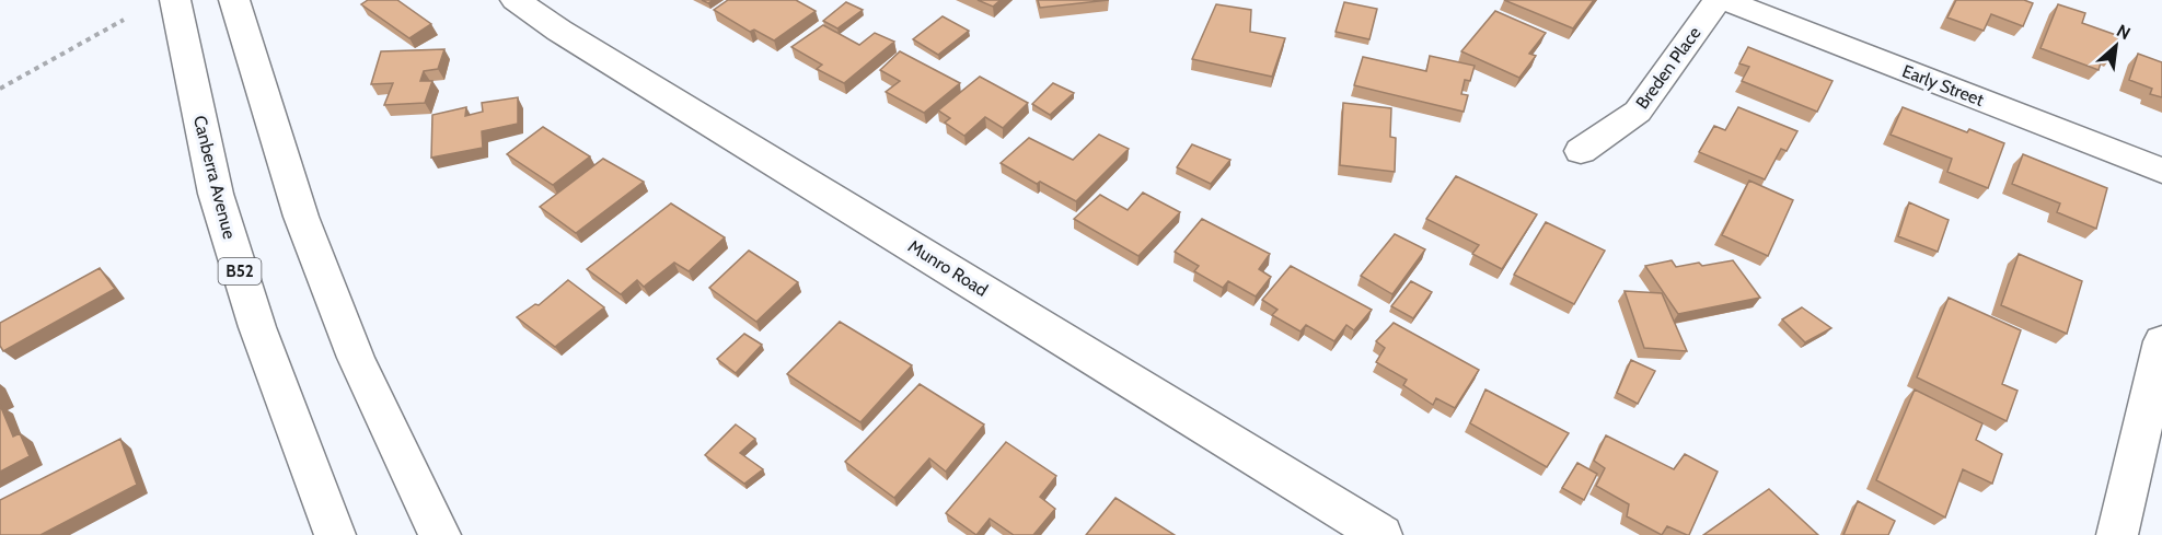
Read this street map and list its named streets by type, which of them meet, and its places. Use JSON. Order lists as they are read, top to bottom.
{
  "streets": {
    "main road": [
      "Breden Place",
      "Early Street",
      "Canberra Avenue",
      "Munro Road",
      "B52"
    ]
  },
  "north": "top right"
}
